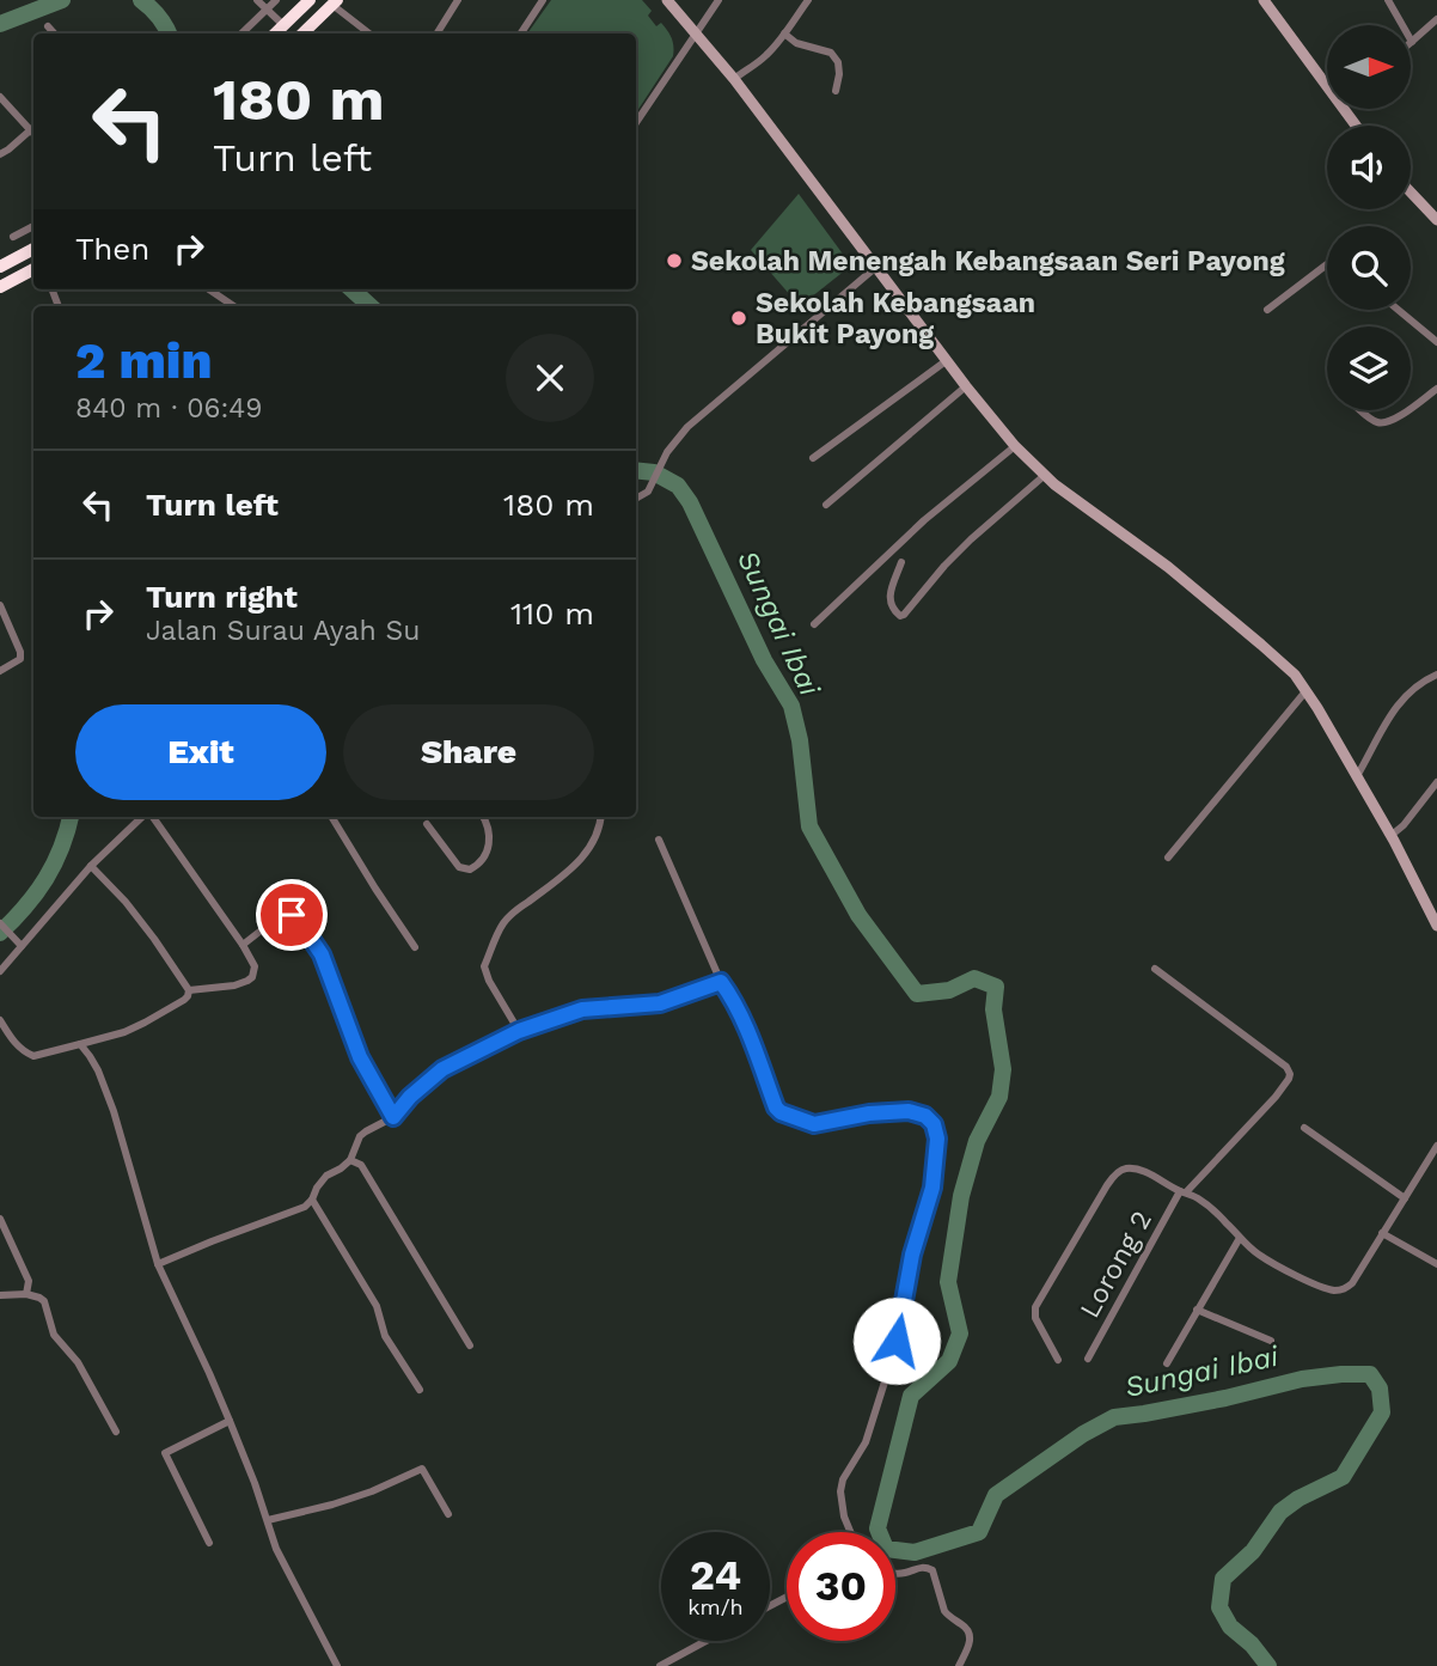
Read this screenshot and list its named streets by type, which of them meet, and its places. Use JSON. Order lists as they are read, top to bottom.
{
  "streets": {
    "street": ["Lorong 2"]
  },
  "water": ["Sungai Ibai"],
  "places": ["Sekolah Menengah Kebangsaan Seri Payong", "Sekolah Kebangsaan Bukit Payong"],
  "north": "right",
  "page": {
    "turn": ["180 m", "Turn left"],
    "then": "Then",
    "heading": ["2 min", "840 m · 06:49"],
    "list": [
      {
        "name": "Turn left",
        "value": "180 m"
      },
      {
        "name": "Turn right",
        "note": "Jalan Surau Ayah Su",
        "value": "110 m"
      }
    ],
    "buttons": ["Exit", "Share"],
    "speed": "24 km/h",
    "limit": "30"
  }
}
